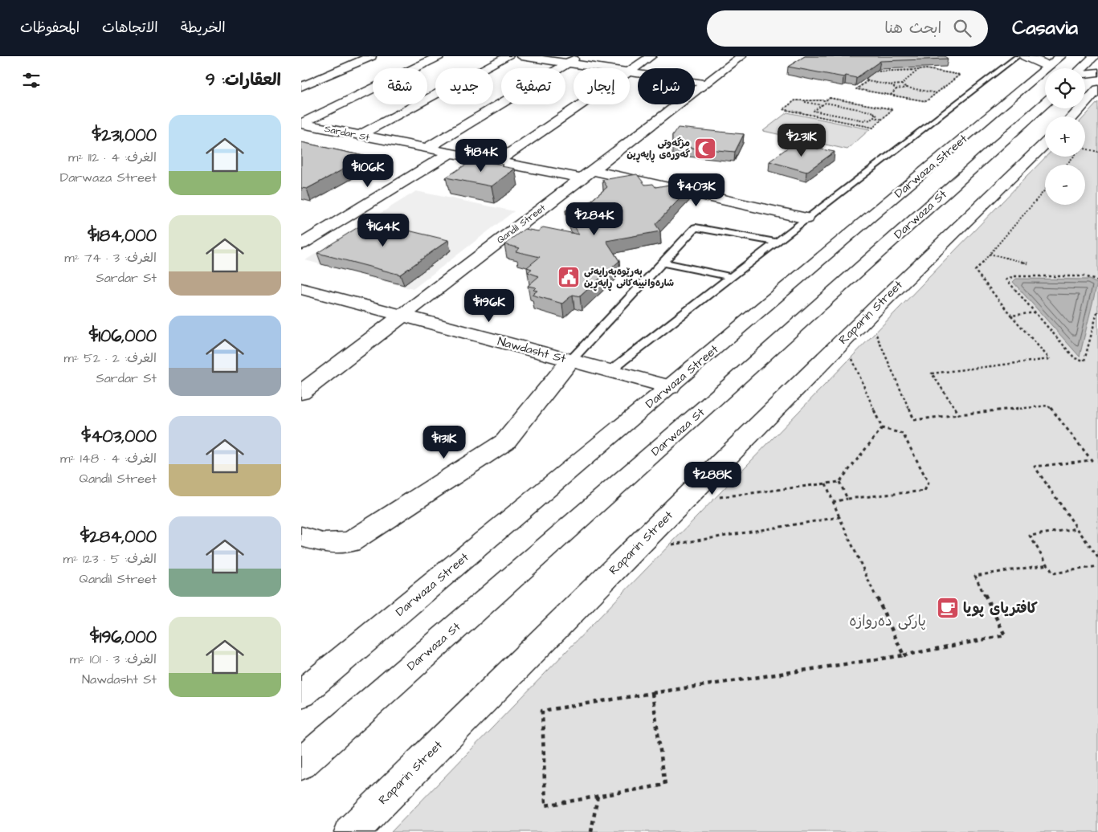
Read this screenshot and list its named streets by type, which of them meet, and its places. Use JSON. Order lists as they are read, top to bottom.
{
  "streets": {
    "main road": [
      "Sardar St",
      "Darwaza Street",
      "Darwaza St",
      "Qandil Street",
      "Raparin Street",
      "Nawdasht St"
    ]
  },
  "crossings": [
    ["Sardar St", "Qandil Street"],
    ["Darwaza Street", "Darwaza St"],
    ["Darwaza Street", "Nawdasht St"],
    ["Qandil Street", "Nawdasht St"]
  ],
  "parks": ["پارکی دەروازە"],
  "places": {
    "mosque": ["مزگەوتی گەورەی ڕاپەڕین"],
    "public building": ["بەڕێوەبەرایەتی شارەوانییەکانی ڕاپەڕین"],
    "cafe": ["کافتریای پویا"]
  },
  "page": {
    "header": "Casavia",
    "search": "ابحث هنا",
    "nav": ["الخريطة", "الاتجاهات", "المحفوظات"],
    "heading": "العقارات: 9",
    "map_buttons": ["+", "−"],
    "chip": [
      "شراء",
      "إيجار",
      "تصفية",
      "جديد",
      "شقة"
    ],
    "list": [
      {
        "name": "$231,000",
        "note": "الغرف: 4 · 112 m² · Darwaza Street"
      },
      {
        "name": "$184,000",
        "note": "الغرف: 3 · 74 m² · Sardar St"
      },
      {
        "name": "$106,000",
        "note": "الغرف: 2 · 52 m² · Sardar St"
      },
      {
        "name": "$403,000",
        "note": "الغرف: 4 · 148 m² · Qandil Street"
      },
      {
        "name": "$284,000",
        "note": "الغرف: 5 · 123 m² · Qandil Street"
      },
      {
        "name": "$196,000",
        "note": "الغرف: 3 · 101 m² · Nawdasht St"
      }
    ],
    "price": [
      "$231K",
      "$184K",
      "$106K",
      "$403K",
      "$284K",
      "$164K",
      "$196K",
      "$131K",
      "$288K"
    ]
  }
}
